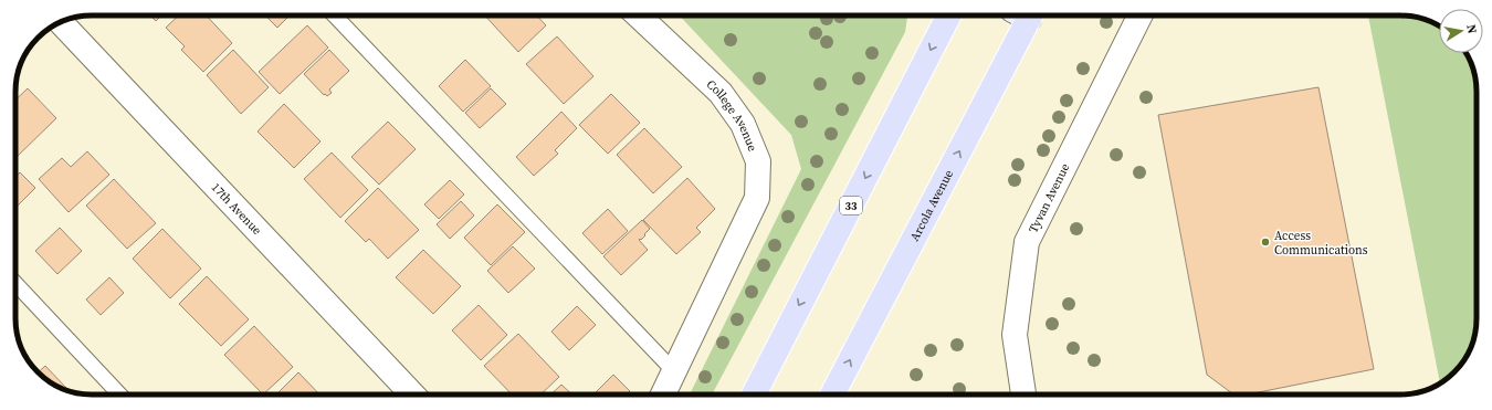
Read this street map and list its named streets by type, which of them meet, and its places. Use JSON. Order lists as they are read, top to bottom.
{
  "streets": {
    "main road": ["33", "Arcola Avenue"],
    "street": ["College Avenue", "Tyvan Avenue", "17th Avenue"]
  },
  "places": ["Access Communications"],
  "north": "right"
}
